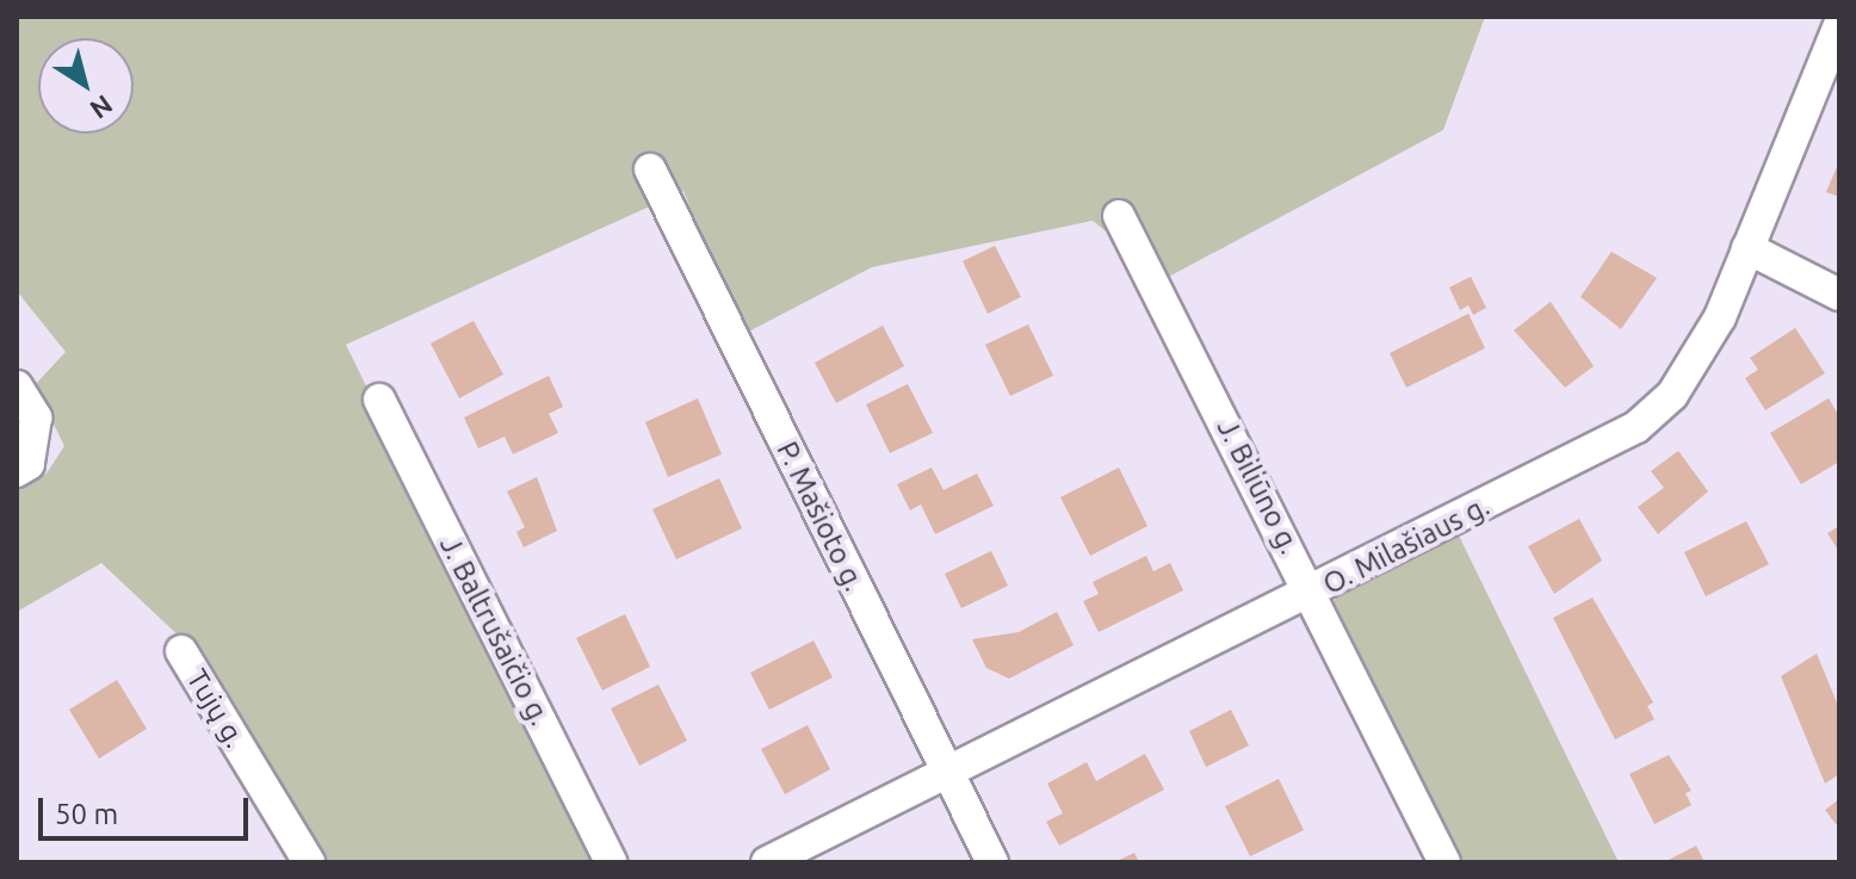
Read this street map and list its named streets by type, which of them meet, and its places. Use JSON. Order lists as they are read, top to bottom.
{
  "streets": {
    "street": [
      "J. Biliūno g.",
      "P. Mašioto g.",
      "O. Milašiaus g.",
      "J. Baltrušaičio g.",
      "Tujų g."
    ]
  },
  "crossings": [
    ["J. Biliūno g.", "O. Milašiaus g."],
    ["P. Mašioto g.", "O. Milašiaus g."]
  ],
  "scale_bar": "50 m",
  "north": "bottom right"
}
